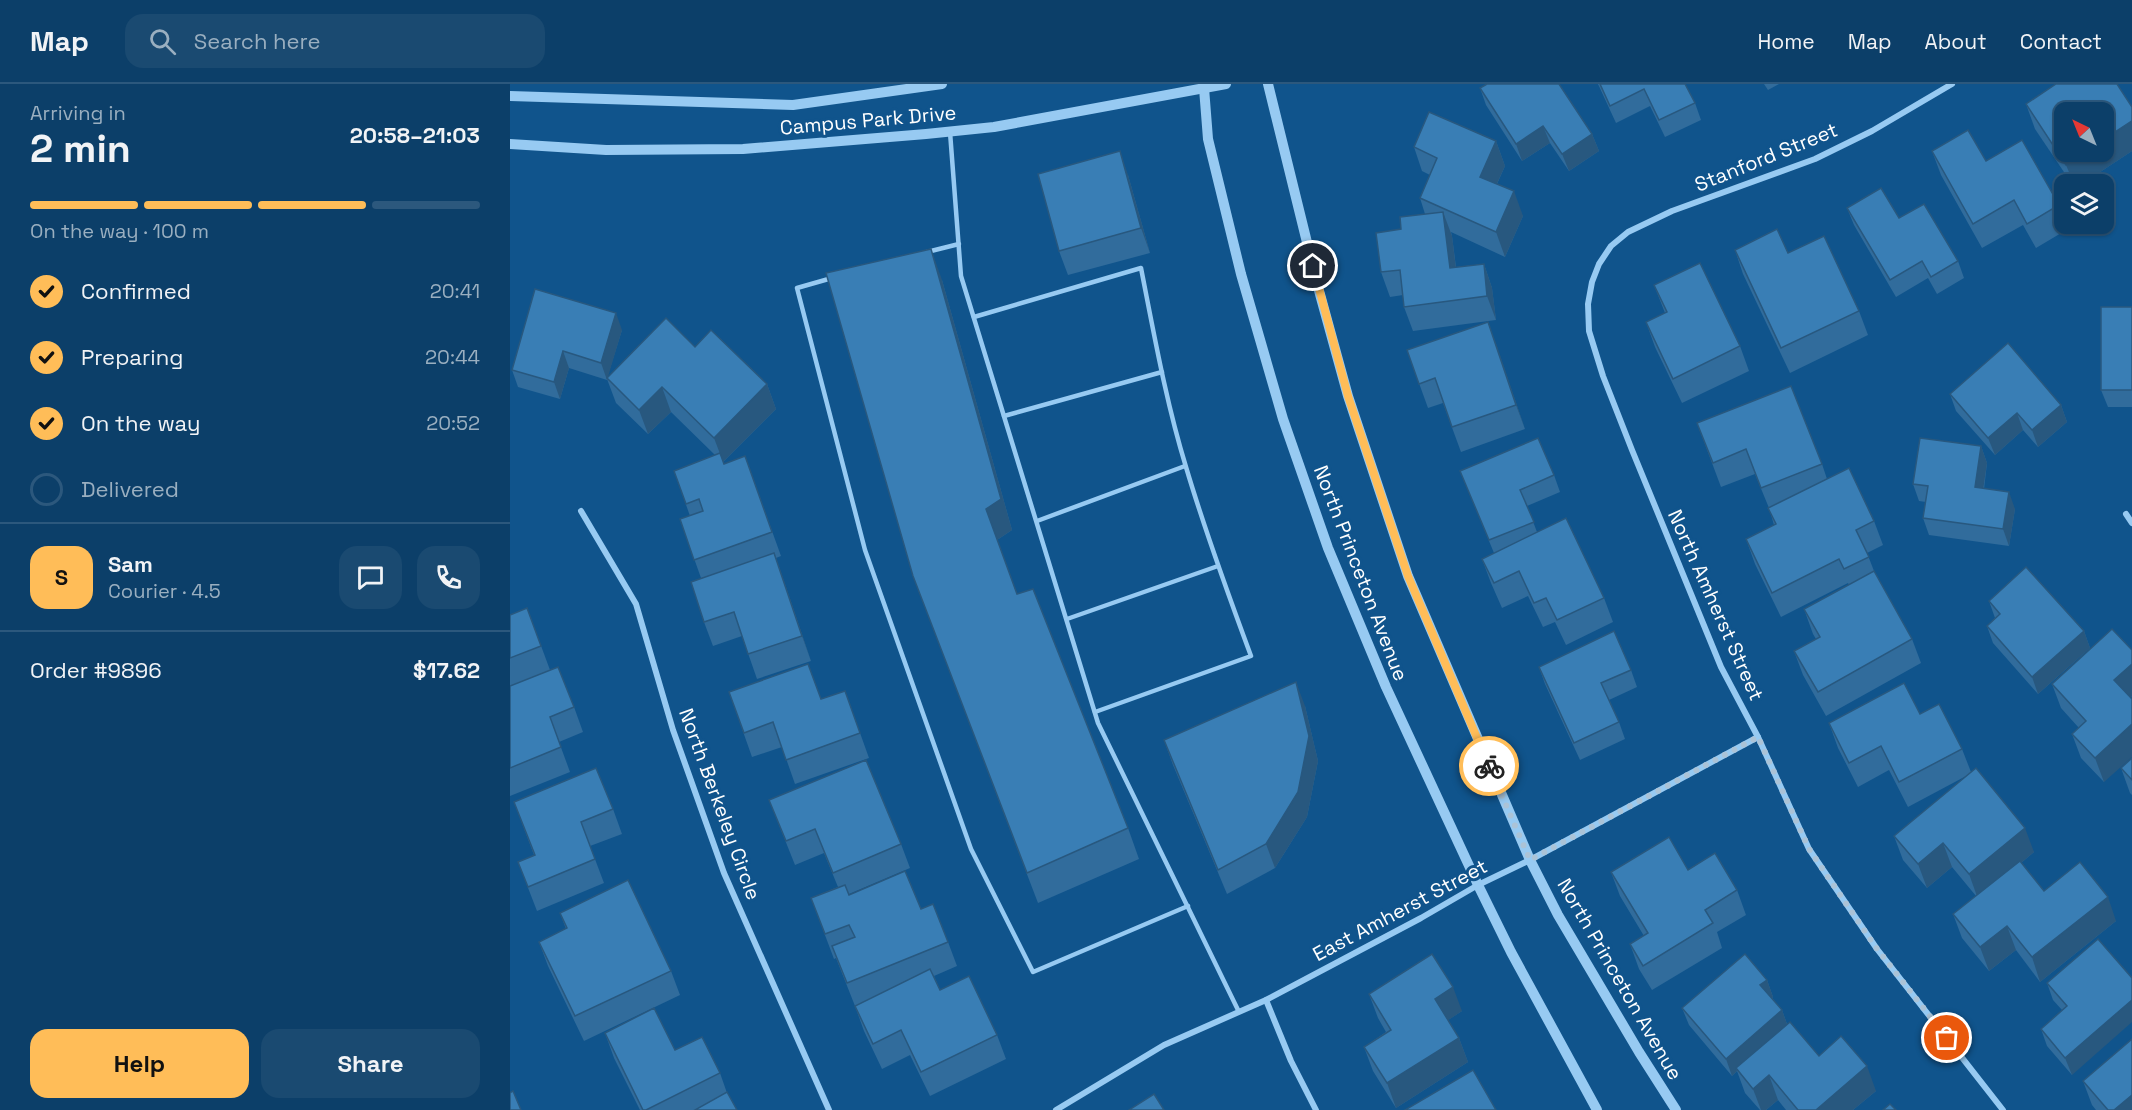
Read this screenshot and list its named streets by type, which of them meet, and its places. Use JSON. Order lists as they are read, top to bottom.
{
  "streets": {
    "street": [
      "Campus Park Drive",
      "Stanford Street",
      "North Princeton Avenue",
      "North Amherst Street",
      "North Berkeley Circle",
      "East Amherst Street"
    ]
  },
  "crossings": [
    ["Campus Park Drive", "North Princeton Avenue"],
    ["Stanford Street", "North Amherst Street"],
    ["North Princeton Avenue", "East Amherst Street"],
    ["North Amherst Street", "East Amherst Street"]
  ],
  "north": "top left",
  "page": {
    "header": "Map",
    "search": "Search here",
    "nav": [
      "Home",
      "Map",
      "About",
      "Contact"
    ],
    "heading": ["2 min", "Arriving in", "20:58–21:03"],
    "panel": [
      "Sam",
      "Courier · 4.5",
      "Order #9896",
      "$17.62"
    ],
    "bar": "On the way · 100 m",
    "list": [
      ["Confirmed", "20:41"],
      ["Preparing", "20:44"],
      ["On the way", "20:52"],
      "Delivered"
    ],
    "round": "S",
    "buttons": ["Help", "Share"]
  }
}
